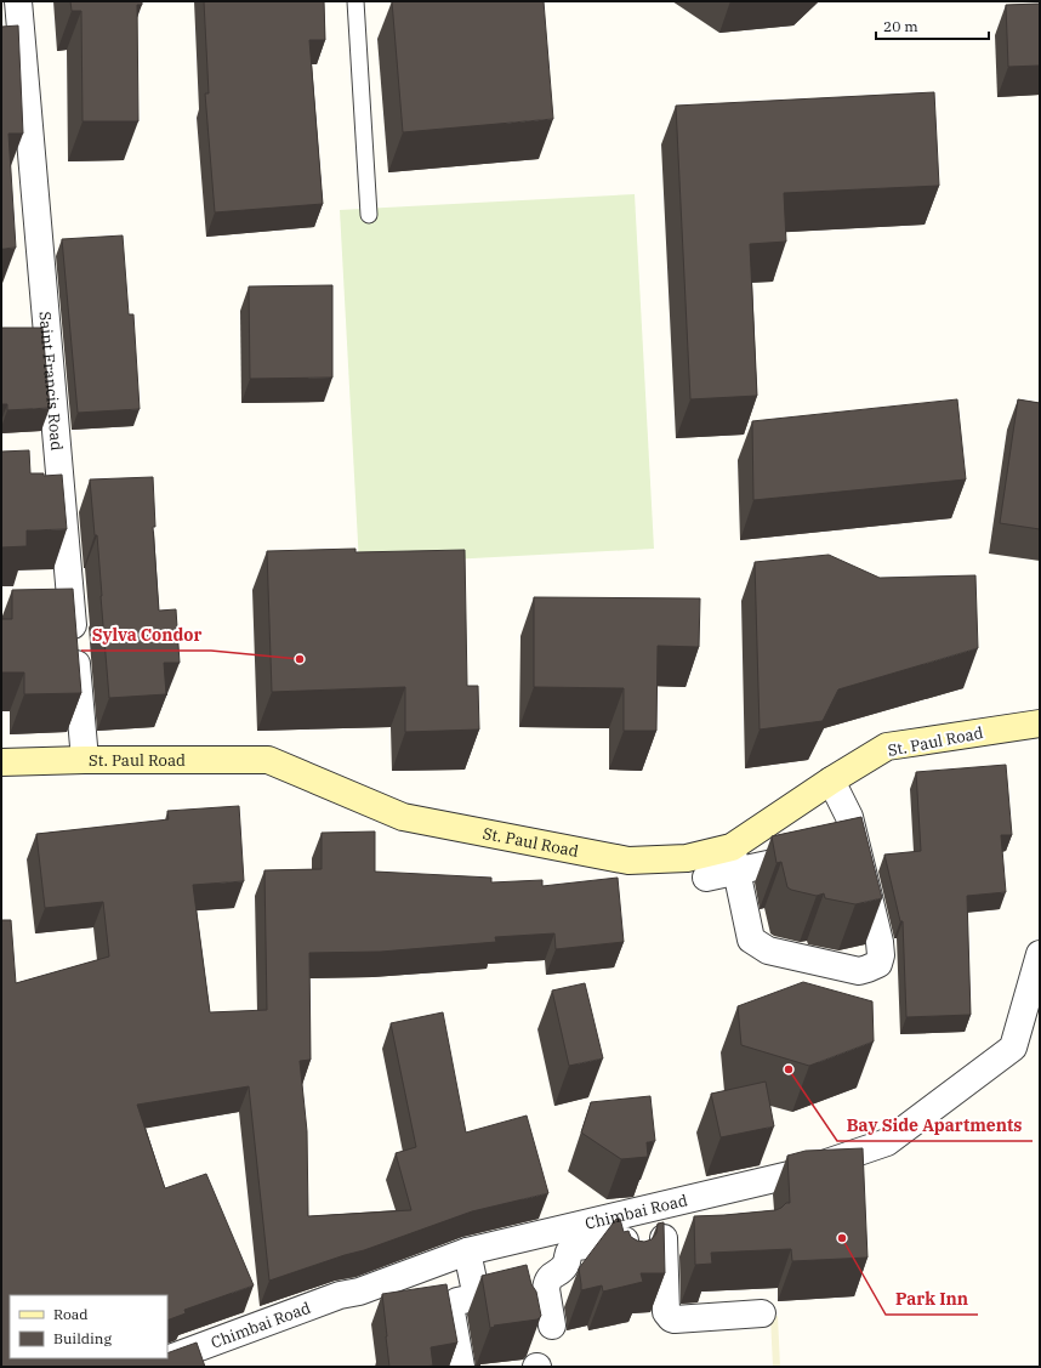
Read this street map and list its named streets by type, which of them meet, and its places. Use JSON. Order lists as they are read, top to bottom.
{
  "streets": {
    "street": ["Saint Francis Road", "St. Paul Road", "Chimbai Road"]
  },
  "crossings": [
    ["Saint Francis Road", "St. Paul Road"]
  ],
  "places": ["Sylva Condor", "Bay Side Apartments", "Park Inn"],
  "legend": ["Road", "Building"],
  "scale_bar": "20 m"
}
